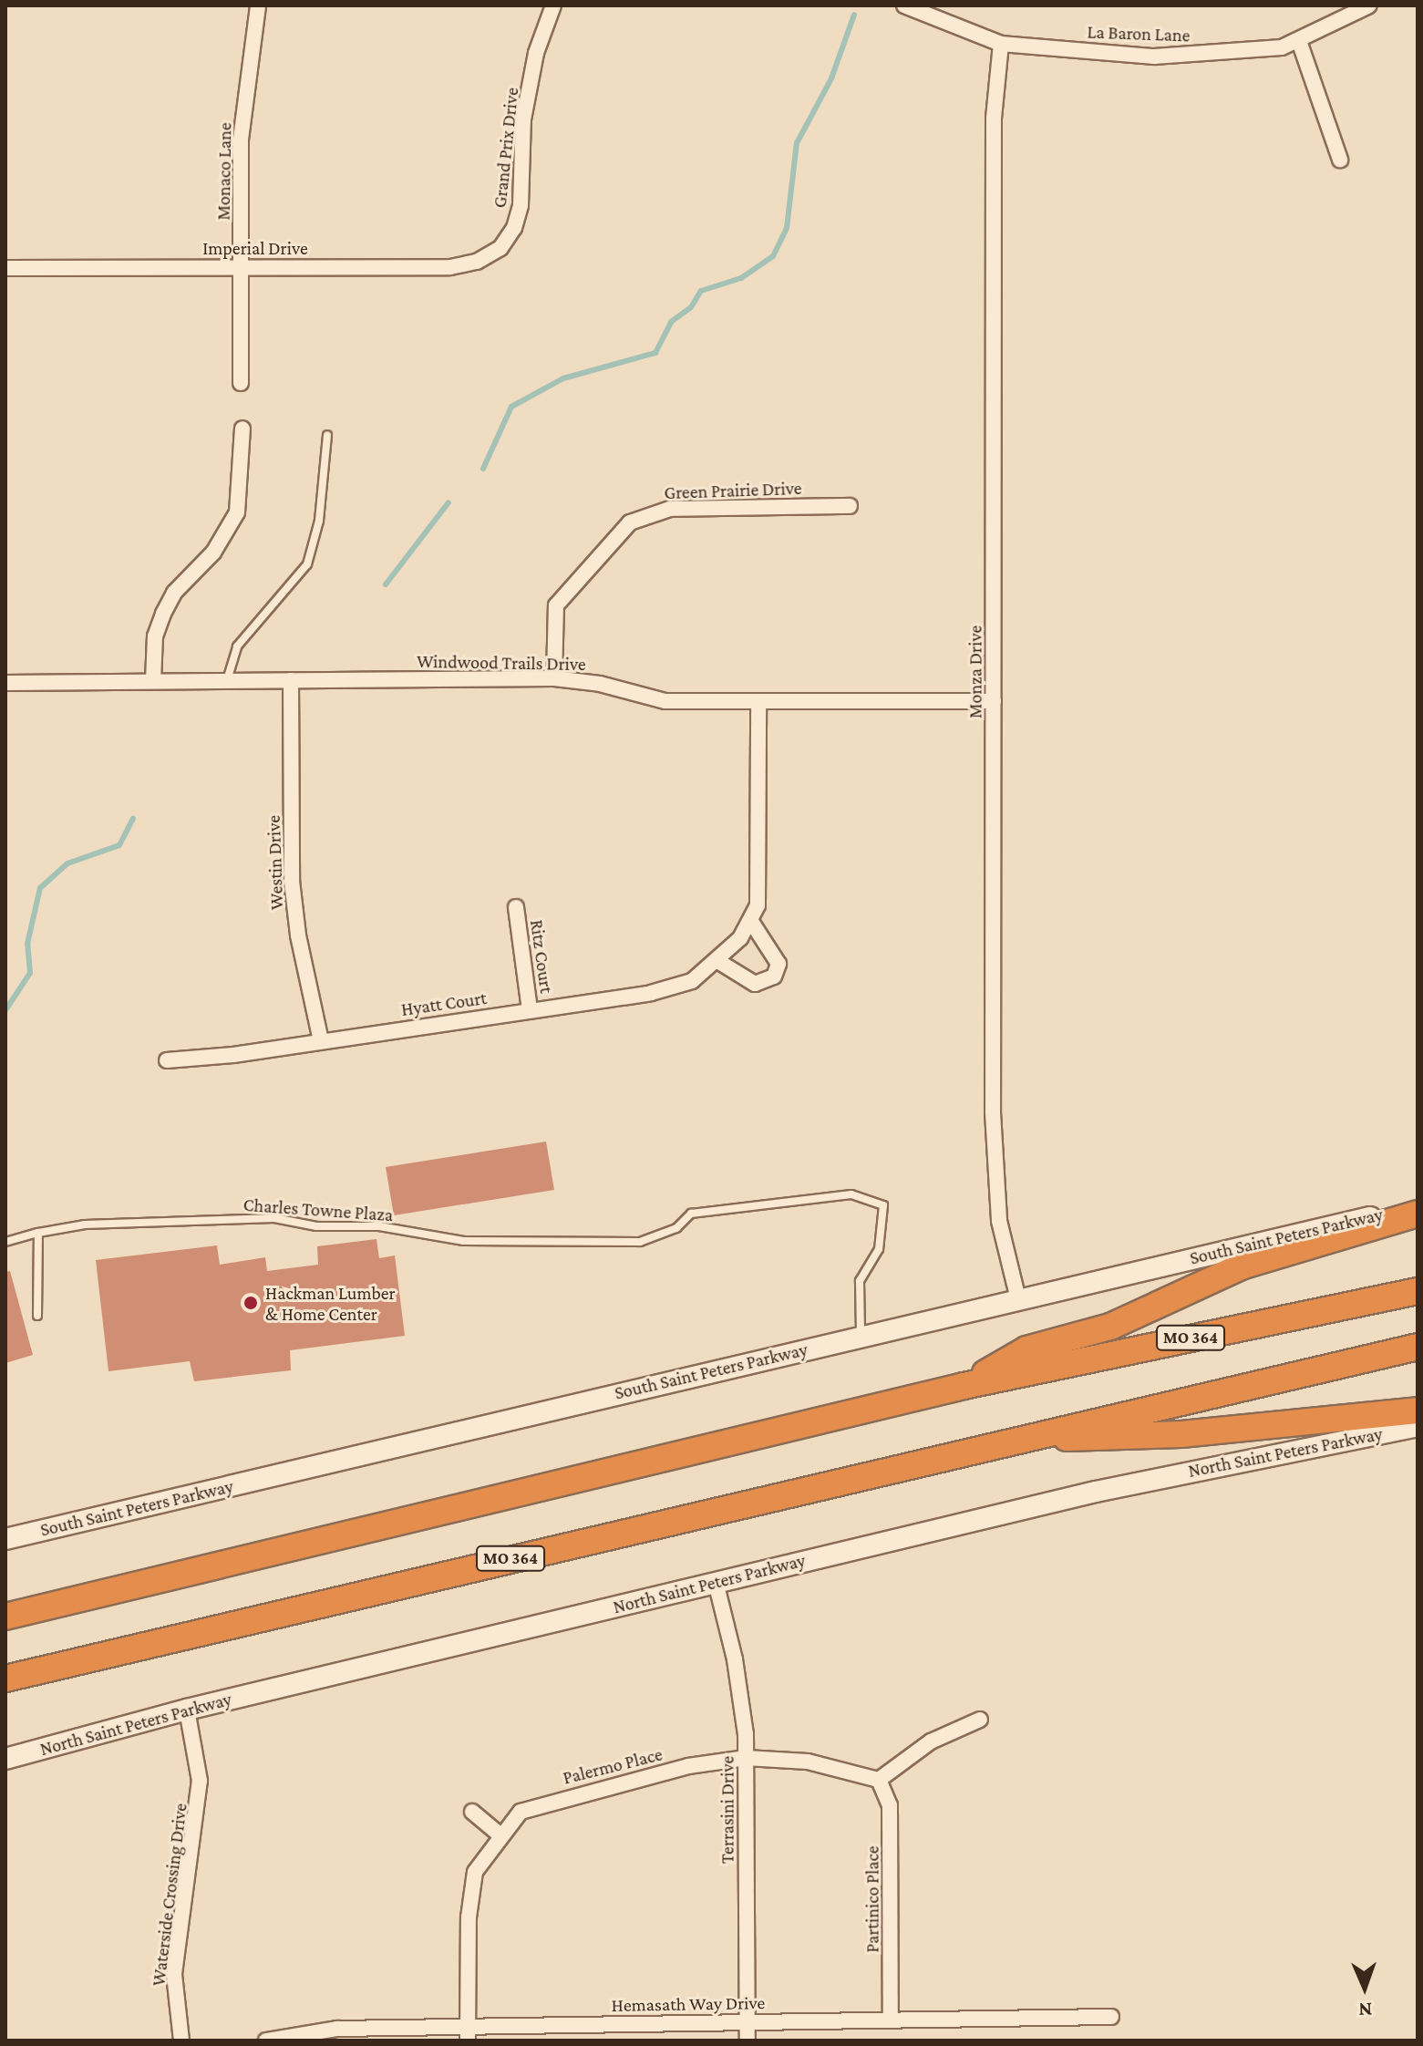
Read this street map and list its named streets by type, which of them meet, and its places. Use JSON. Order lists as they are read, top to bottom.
{
  "streets": {
    "highway": ["MO 364"],
    "main road": ["South Saint Peters Parkway", "North Saint Peters Parkway"],
    "street": [
      "La Baron Lane",
      "Grand Prix Drive",
      "Monaco Lane",
      "Imperial Drive",
      "Green Prairie Drive",
      "Windwood Trails Drive",
      "Monza Drive",
      "Westin Drive",
      "Ritz Court",
      "Hyatt Court",
      "Palermo Place",
      "Terrasini Drive",
      "Waterside Crossing Drive",
      "Partinico Place",
      "Hemasath Way Drive"
    ],
    "lane": ["Charles Towne Plaza"]
  },
  "crossings": [
    ["La Baron Lane", "Monza Drive"],
    ["Grand Prix Drive", "Imperial Drive"],
    ["Monaco Lane", "Imperial Drive"],
    ["Green Prairie Drive", "Windwood Trails Drive"],
    ["Windwood Trails Drive", "Monza Drive"],
    ["Windwood Trails Drive", "Westin Drive"],
    ["Windwood Trails Drive", "Hyatt Court"],
    ["Monza Drive", "South Saint Peters Parkway"],
    ["Westin Drive", "Hyatt Court"],
    ["Ritz Court", "Hyatt Court"],
    ["Charles Towne Plaza", "South Saint Peters Parkway"],
    ["North Saint Peters Parkway", "Terrasini Drive"],
    ["North Saint Peters Parkway", "Waterside Crossing Drive"],
    ["Palermo Place", "Terrasini Drive"],
    ["Palermo Place", "Hemasath Way Drive"],
    ["Terrasini Drive", "Hemasath Way Drive"],
    ["Partinico Place", "Hemasath Way Drive"]
  ],
  "places": ["Hackman Lumber & Home Center"],
  "north": "bottom"
}
